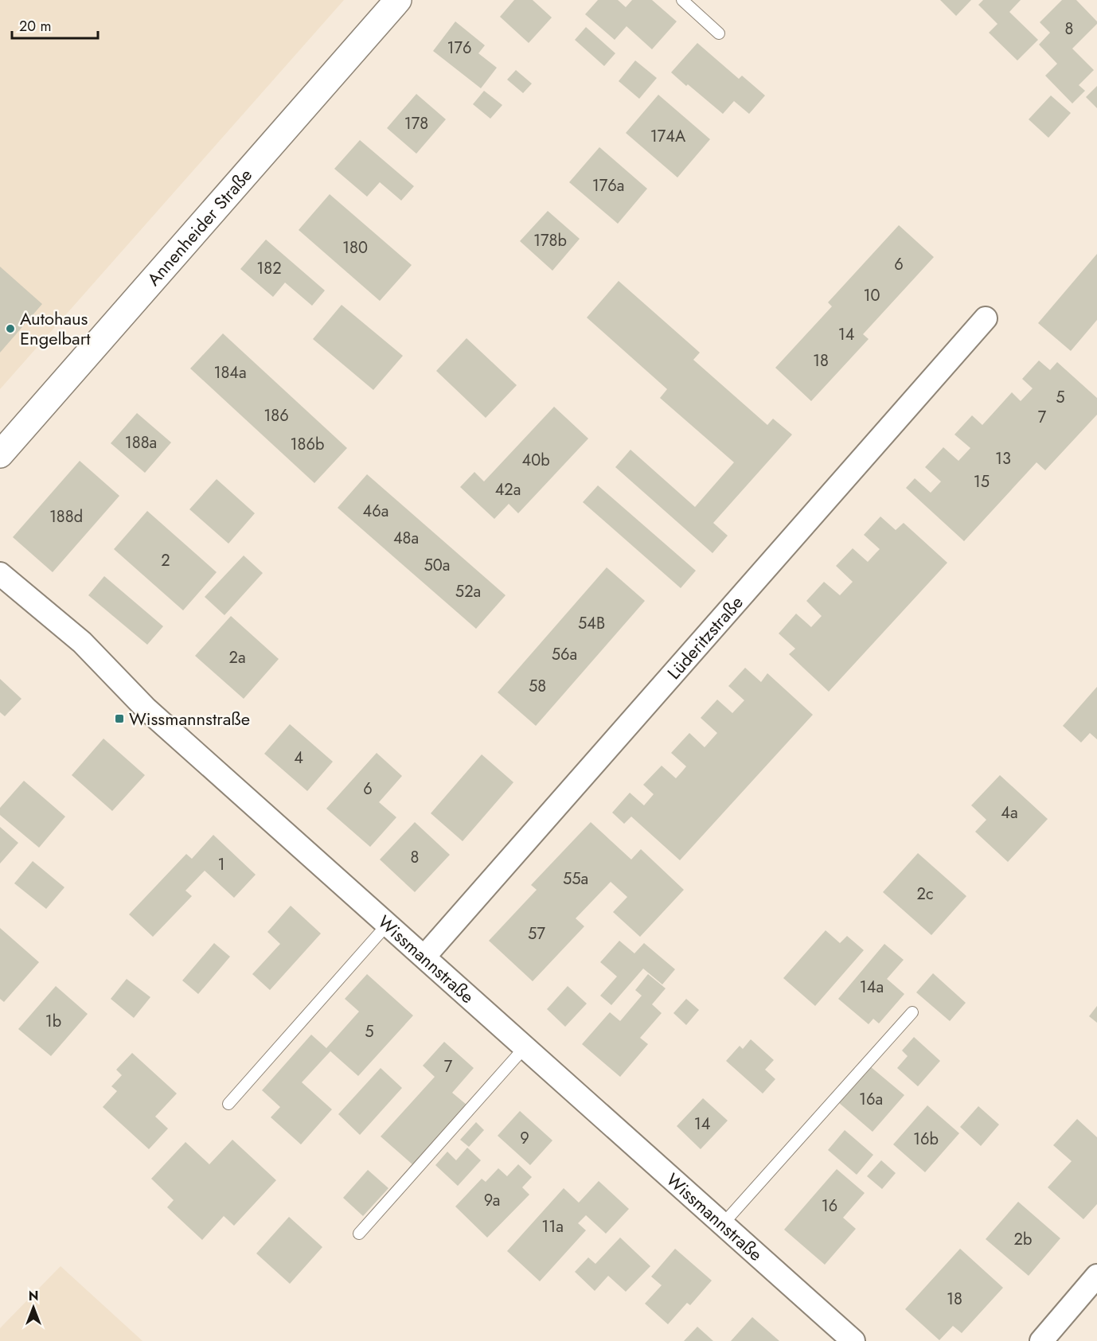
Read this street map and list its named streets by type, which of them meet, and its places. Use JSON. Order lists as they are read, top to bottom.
{
  "streets": {
    "street": ["Annenheider Straße", "Lüderitzstraße", "Wissmannstraße"]
  },
  "crossings": [
    ["Lüderitzstraße", "Wissmannstraße"]
  ],
  "places": {
    "other": ["Autohaus Engelbart"],
    "transit": ["Wissmannstraße"]
  },
  "house_numbers": [
    "8",
    "176",
    "178",
    "174A",
    "176a",
    "178b",
    "180",
    "6",
    "182",
    "10",
    "14",
    "18",
    "184a",
    "5",
    "186",
    "7",
    "188a",
    "186b",
    "13",
    "40b",
    "15",
    "42a",
    "46a",
    "188d",
    "48a",
    "2",
    "50a",
    "52a",
    "54B",
    "56a",
    "2a",
    "58",
    "4",
    "6",
    "4a",
    "8",
    "1",
    "55a",
    "2c",
    "57",
    "14a",
    "1b",
    "5",
    "7",
    "16a",
    "14",
    "9",
    "16b",
    "9a",
    "16",
    "11a",
    "2b",
    "18"
  ],
  "scale_bar": "20 m",
  "north": "top"
}
